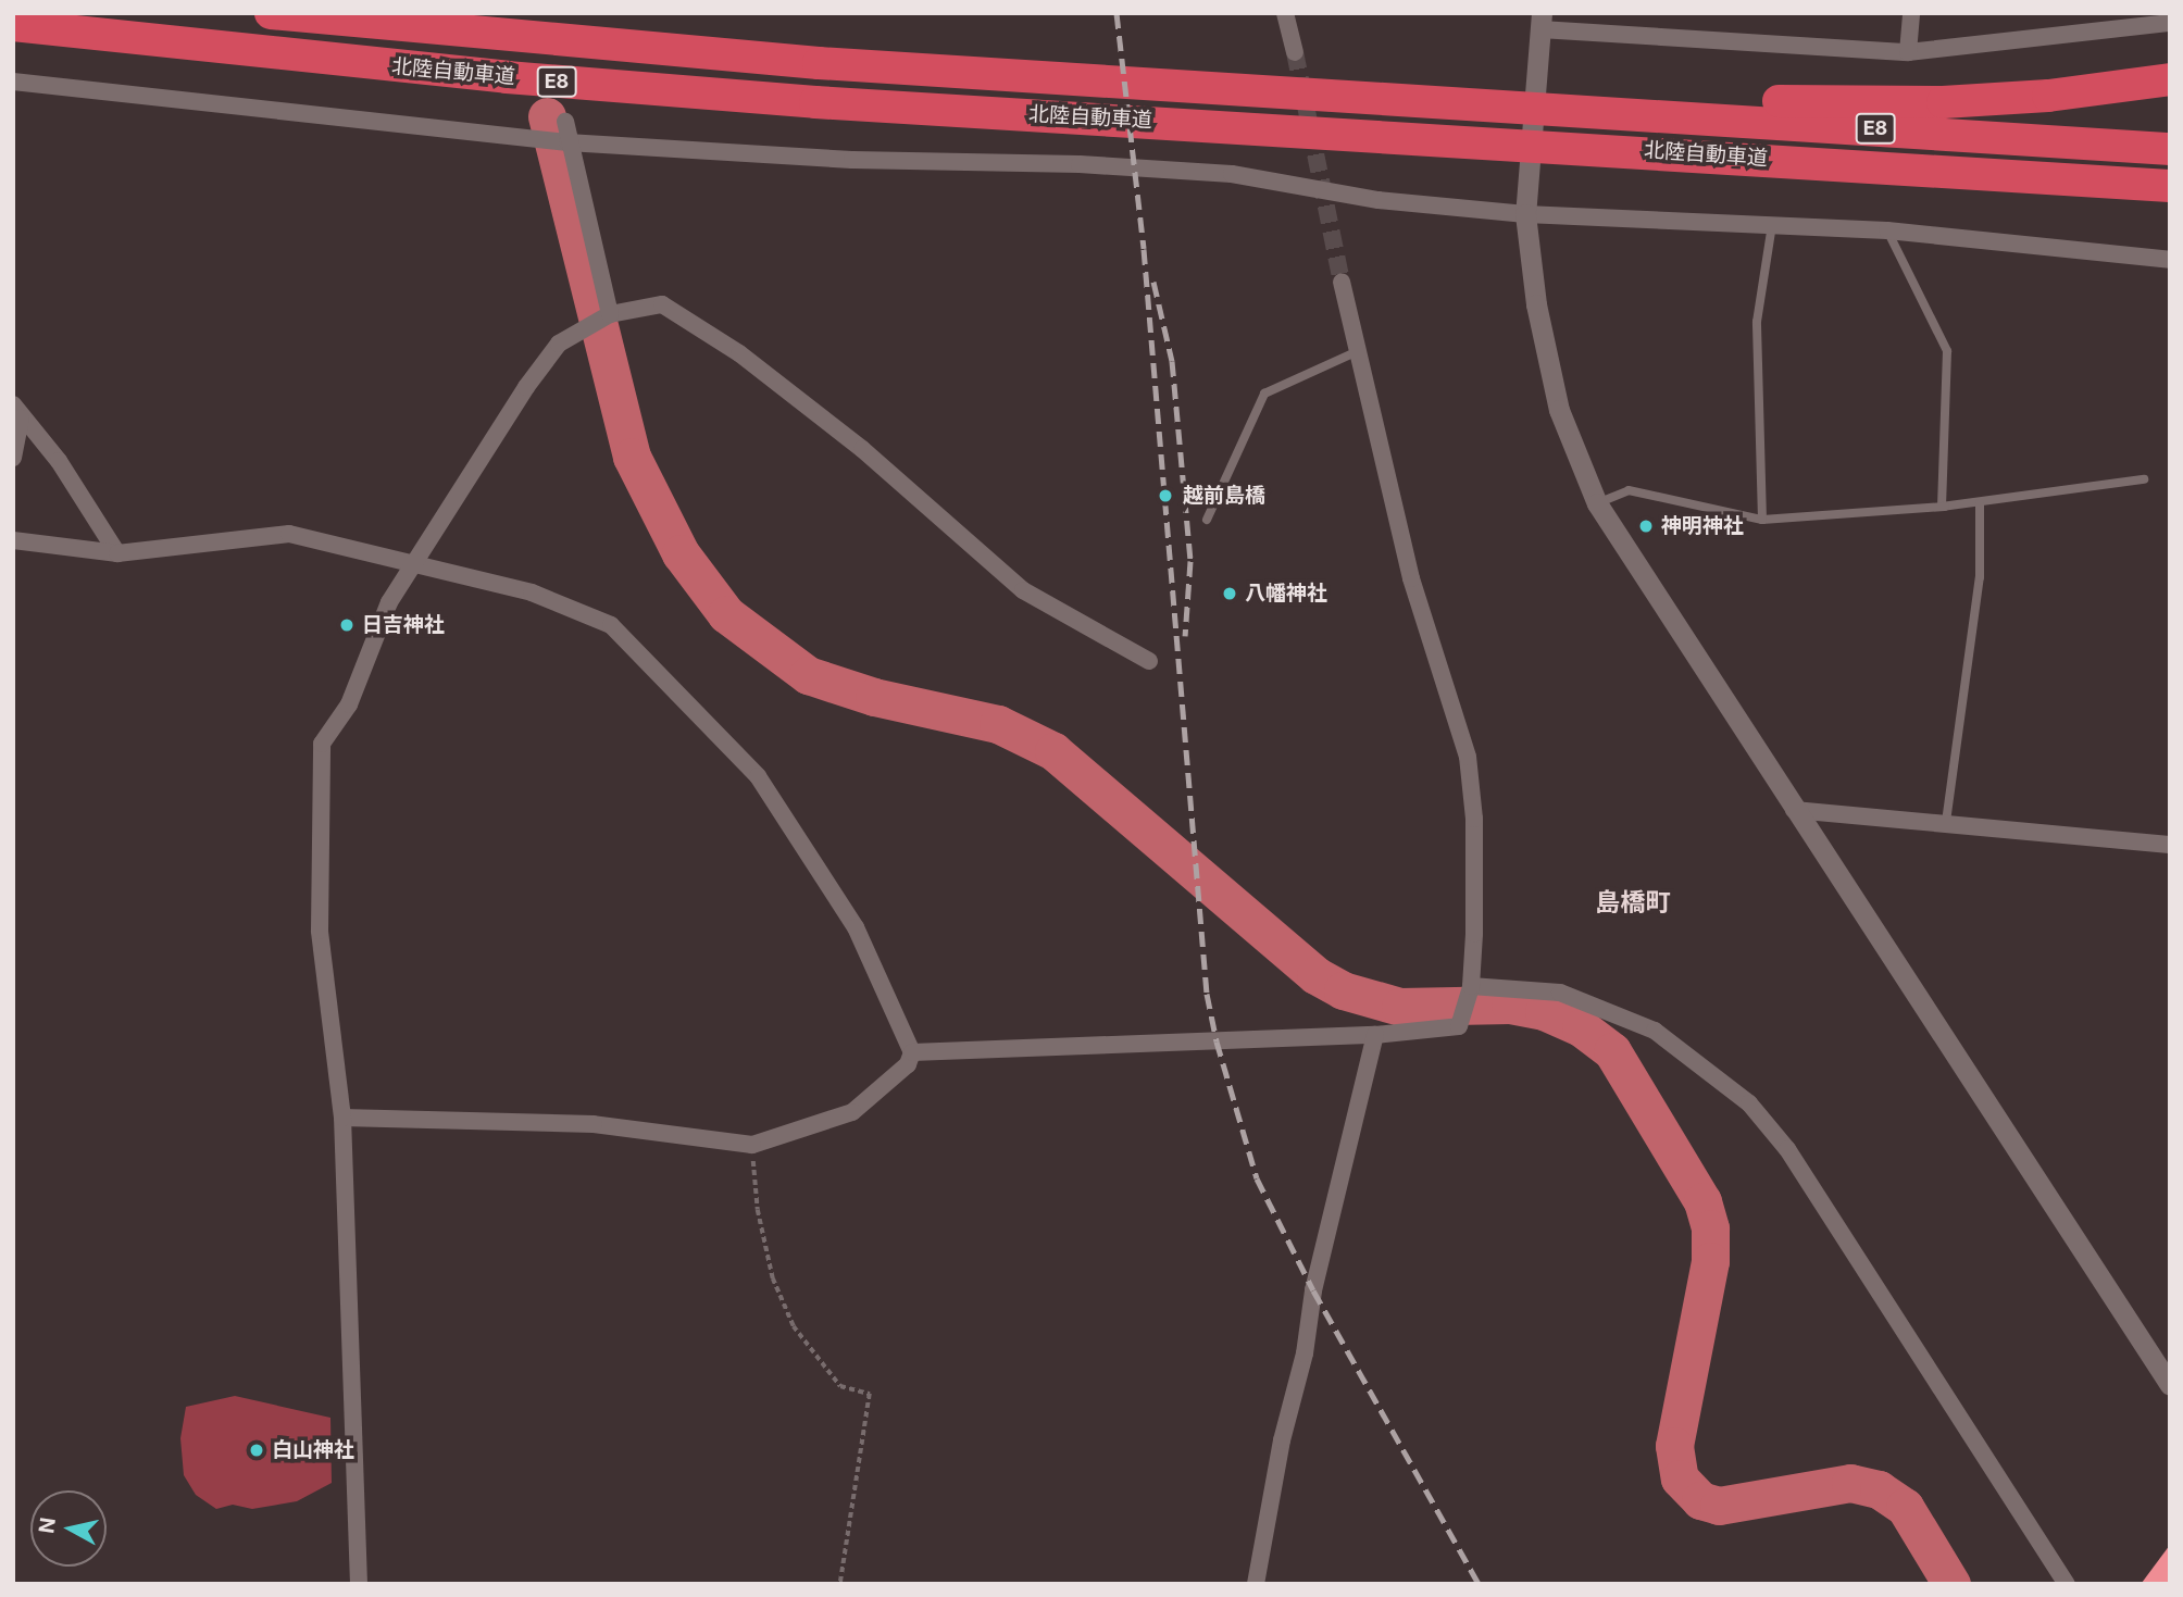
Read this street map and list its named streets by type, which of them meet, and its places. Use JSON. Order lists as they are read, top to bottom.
{
  "streets": {
    "highway": ["北陸自動車道", "E8"]
  },
  "districts": ["島橋町"],
  "places": [
    "越前島橋",
    "神明神社",
    "八幡神社",
    "日吉神社",
    "白山神社"
  ],
  "north": "left"
}
